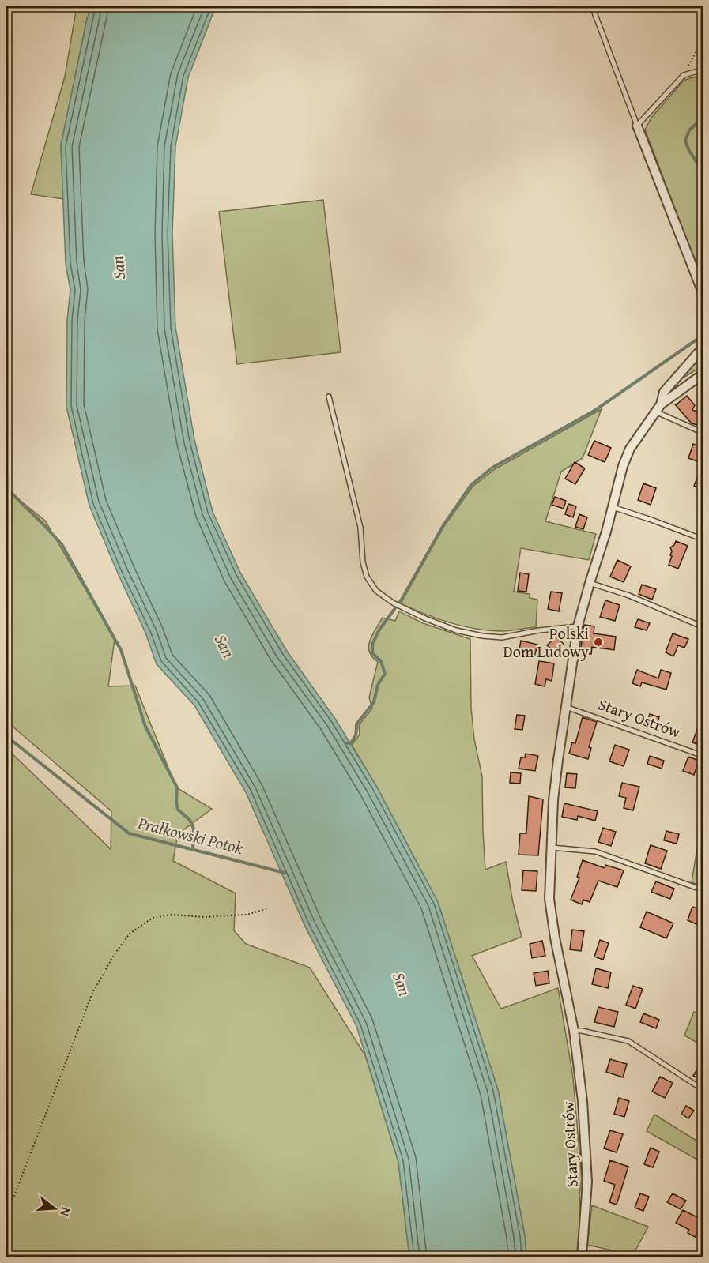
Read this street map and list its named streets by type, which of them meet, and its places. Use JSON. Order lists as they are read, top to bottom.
{
  "streets": {
    "street": ["Stary Ostrów"]
  },
  "water": ["San", "Prałkowski Potok"],
  "places": ["Polski Dom Ludowy"],
  "north": "right"
}
